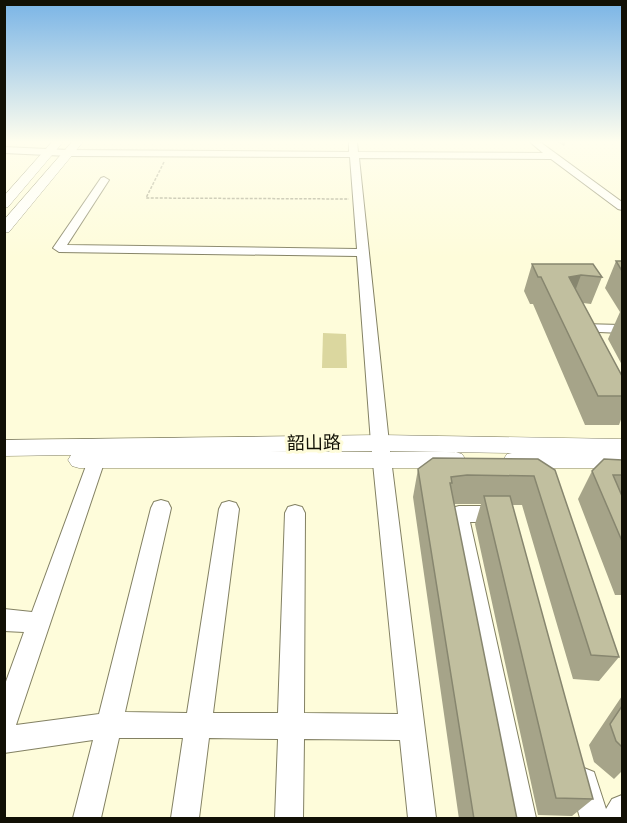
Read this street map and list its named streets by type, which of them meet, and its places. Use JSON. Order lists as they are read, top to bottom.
{
  "streets": {
    "main road": ["韶山路"]
  }
}
